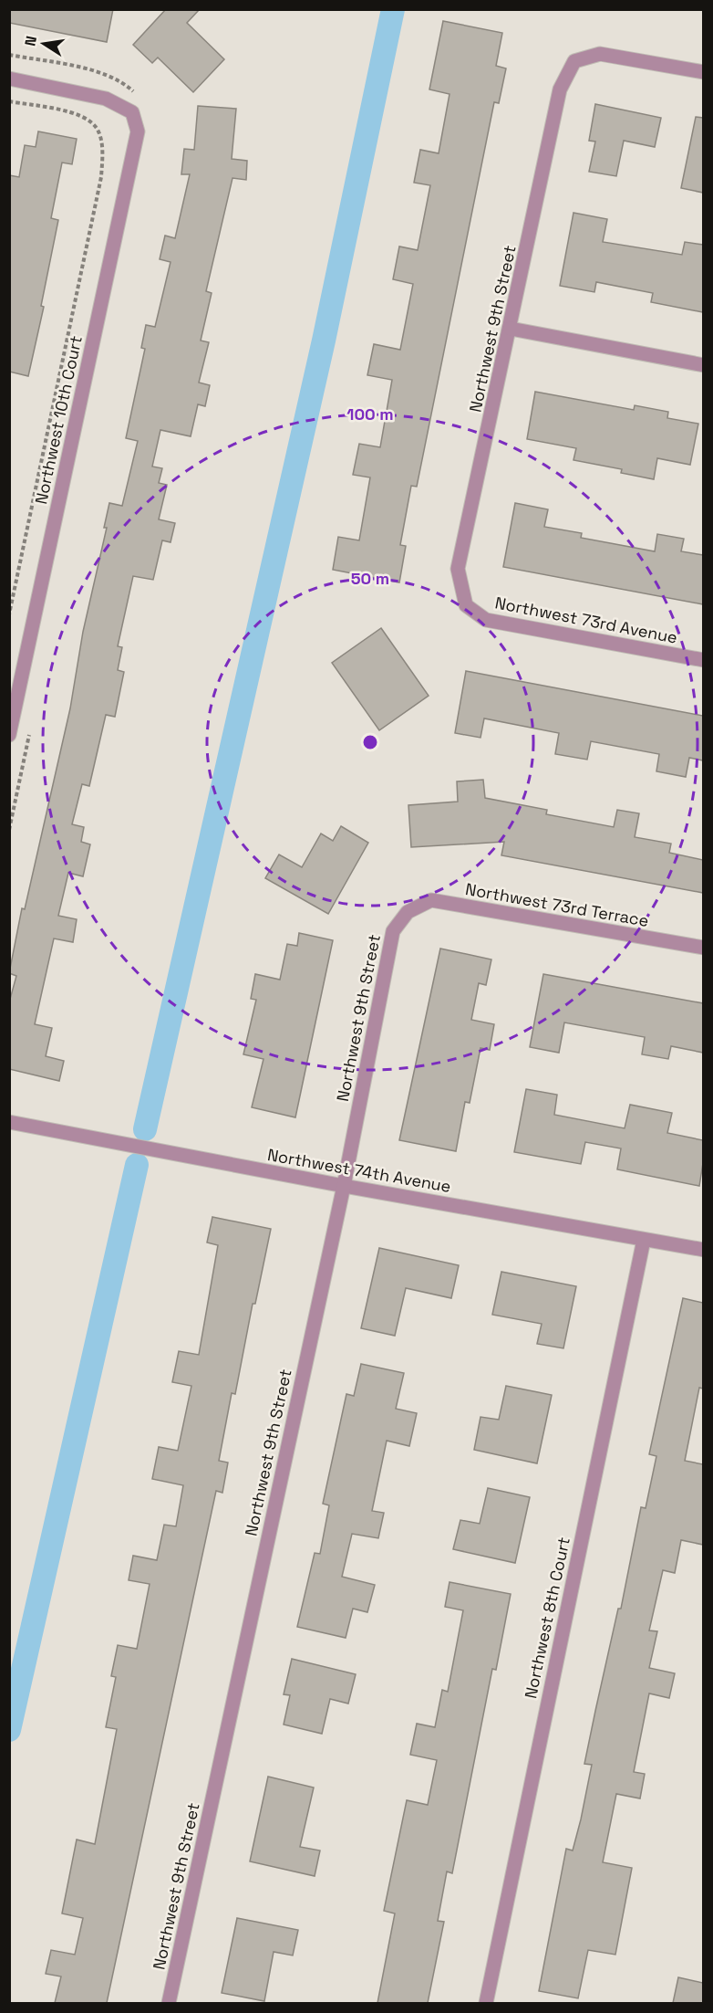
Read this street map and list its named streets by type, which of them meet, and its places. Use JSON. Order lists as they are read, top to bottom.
{
  "streets": {
    "street": [
      "Northwest 9th Street",
      "Northwest 10th Court",
      "Northwest 73rd Avenue",
      "Northwest 73rd Terrace",
      "Northwest 74th Avenue",
      "Northwest 8th Court"
    ]
  },
  "crossings": [
    ["Northwest 9th Street", "Northwest 73rd Avenue"],
    ["Northwest 9th Street", "Northwest 73rd Terrace"],
    ["Northwest 9th Street", "Northwest 74th Avenue"],
    ["Northwest 74th Avenue", "Northwest 8th Court"]
  ],
  "north": "left",
  "rings": ["100 m", "50 m"]
}
